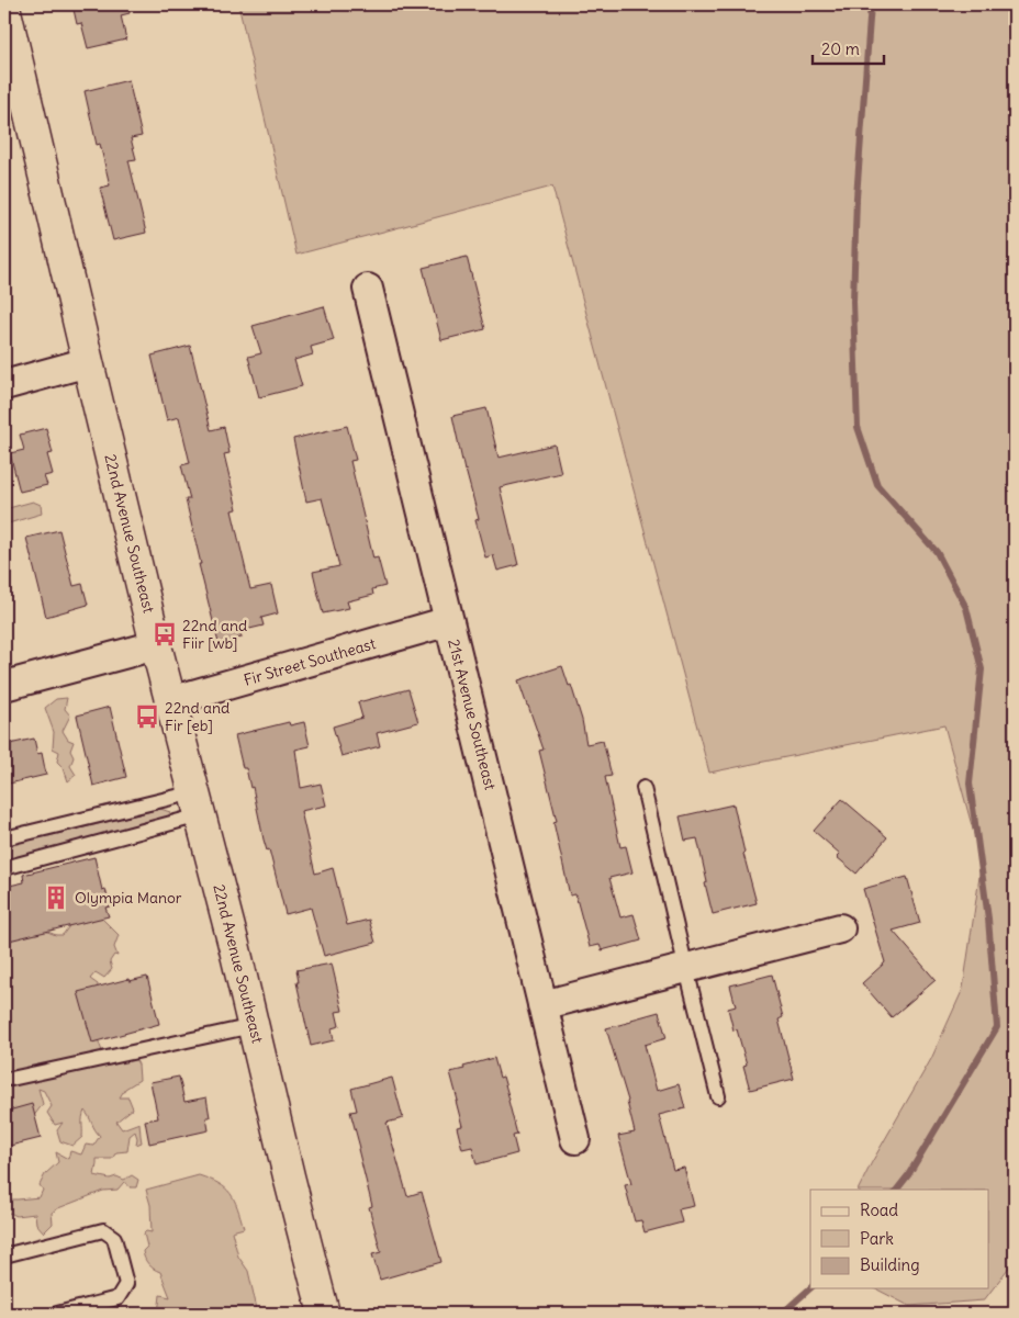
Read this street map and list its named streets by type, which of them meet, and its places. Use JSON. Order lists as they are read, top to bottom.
{
  "streets": {
    "street": ["22nd Avenue Southeast", "Fir Street Southeast", "21st Avenue Southeast"]
  },
  "crossings": [
    ["22nd Avenue Southeast", "Fir Street Southeast"],
    ["Fir Street Southeast", "21st Avenue Southeast"]
  ],
  "places": {
    "bus stop": ["22nd and Fiir [wb]", "22nd and Fir [eb]"],
    "building": ["Olympia Manor"]
  },
  "legend": ["Road", "Park", "Building"],
  "scale_bar": "20 m"
}
